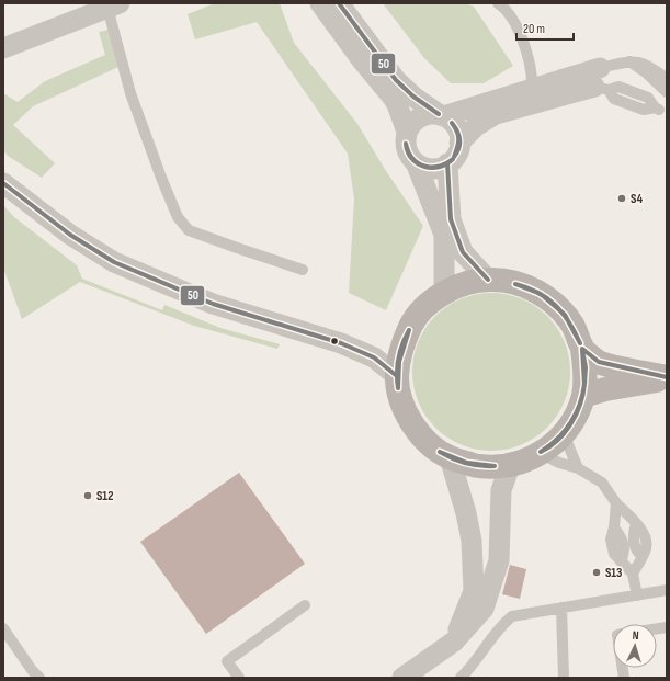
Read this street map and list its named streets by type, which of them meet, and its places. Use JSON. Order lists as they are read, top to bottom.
{
  "places": ["S4", "S12", "S13"],
  "lines": ["transit line 50"],
  "scale_bar": "20 m",
  "north": "top"
}
